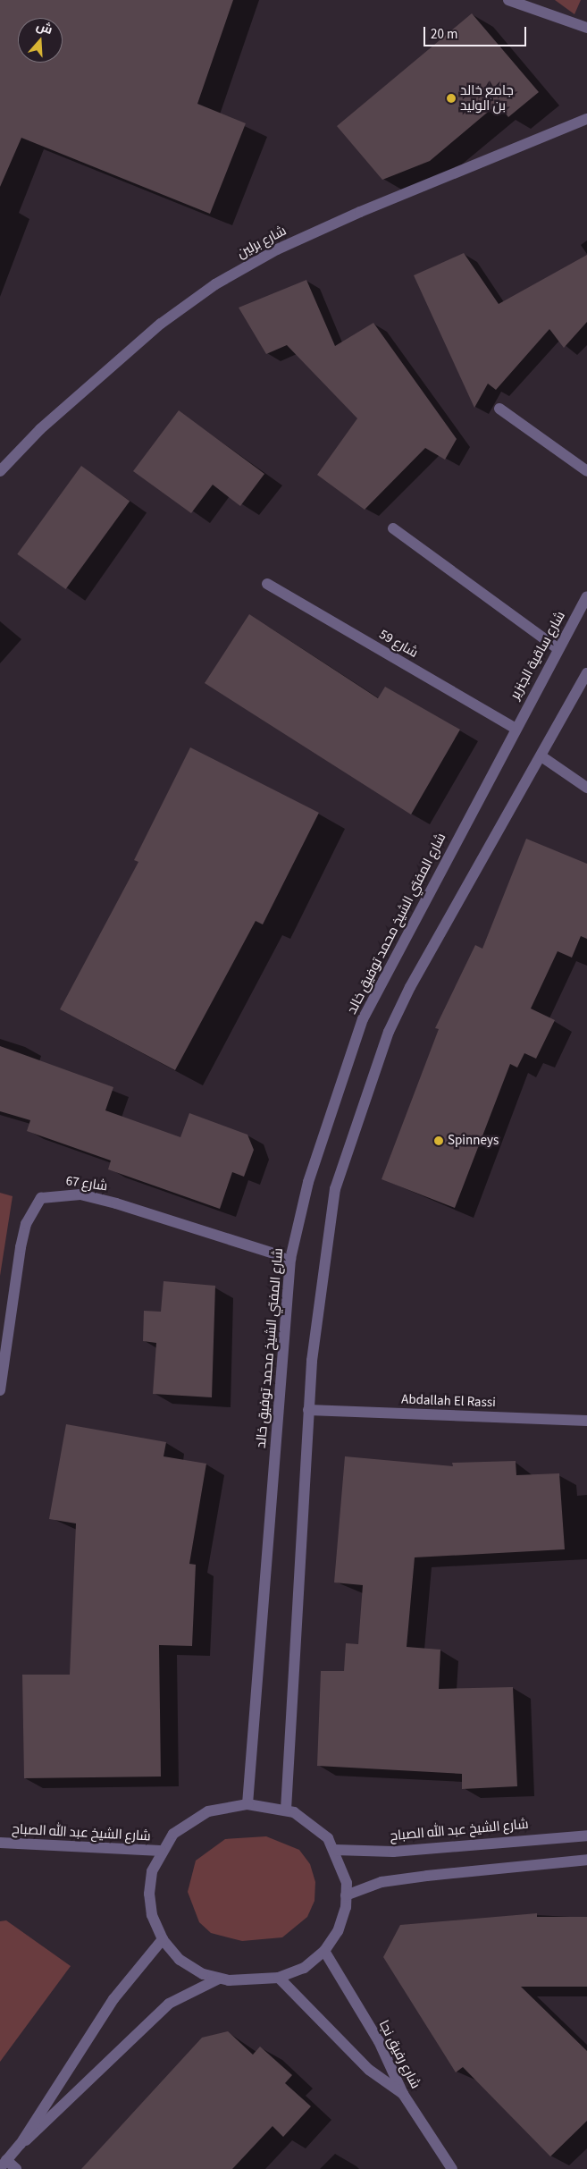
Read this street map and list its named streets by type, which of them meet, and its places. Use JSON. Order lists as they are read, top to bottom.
{
  "streets": {
    "street": [
      "شارع برلين",
      "شارع 59",
      "شارع ساقية الجنزير",
      "شارع المفتي الشيخ محمد توفيق خالد",
      "شارع 67",
      "Abdallah El Rassi",
      "شارع الشيخ عبد الله الصباح",
      "شارع رفيق نجا"
    ]
  },
  "crossings": [
    ["شارع 59", "شارع ساقية الجنزير"],
    ["شارع 59", "شارع المفتي الشيخ محمد توفيق خالد"],
    ["شارع ساقية الجنزير", "شارع المفتي الشيخ محمد توفيق خالد"],
    ["شارع المفتي الشيخ محمد توفيق خالد", "شارع 67"]
  ],
  "places": ["جامع خالد بن الوليد", "Spinneys"],
  "scale_bar": "20 m",
  "north": "top"
}
